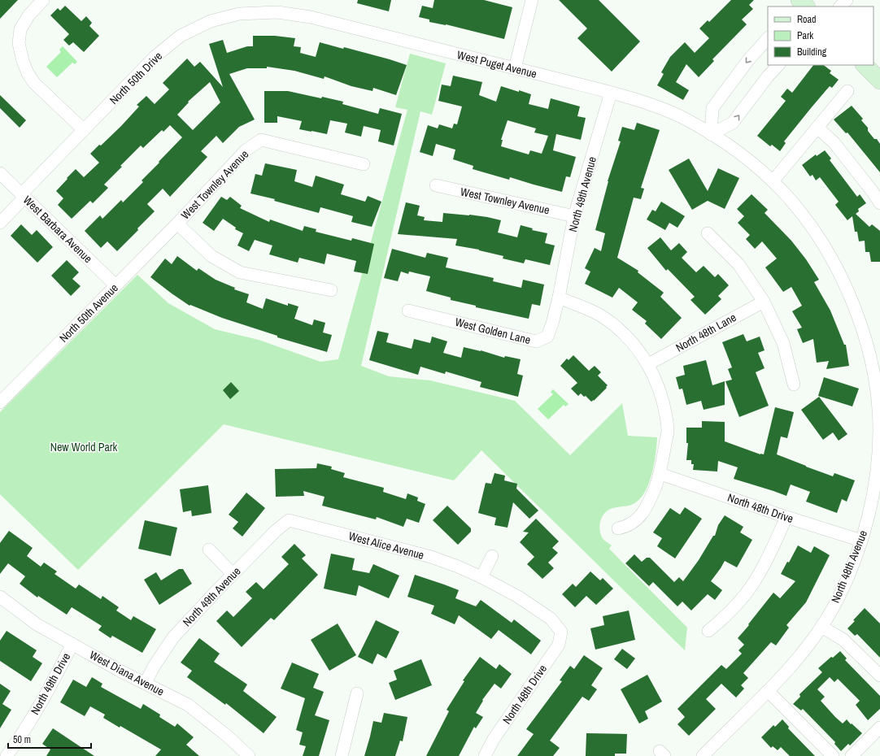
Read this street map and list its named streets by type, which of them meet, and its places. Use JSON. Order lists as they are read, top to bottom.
{
  "streets": {
    "street": [
      "West Puget Avenue",
      "North 50th Drive",
      "West Townley Avenue",
      "North 49th Avenue",
      "West Barbara Avenue",
      "North 50th Avenue",
      "West Golden Lane",
      "North 48th Lane",
      "North 48th Drive",
      "West Alice Avenue",
      "North 48th Avenue",
      "West Diana Avenue",
      "North 49th Drive"
    ]
  },
  "crossings": [
    ["West Puget Avenue", "North 50th Drive"],
    ["West Puget Avenue", "North 49th Avenue"],
    ["West Puget Avenue", "North 48th Avenue"],
    ["North 50th Drive", "West Barbara Avenue"],
    ["West Townley Avenue", "North 49th Avenue"],
    ["West Townley Avenue", "North 50th Avenue"],
    ["North 49th Avenue", "West Golden Lane"],
    ["North 49th Avenue", "West Alice Avenue"],
    ["North 49th Avenue", "West Diana Avenue"],
    ["West Barbara Avenue", "North 50th Avenue"],
    ["North 48th Drive", "West Alice Avenue"],
    ["North 48th Drive", "North 48th Avenue"],
    ["West Diana Avenue", "North 49th Drive"]
  ],
  "parks": ["New World Park"],
  "legend": ["Road", "Park", "Building"],
  "scale_bar": "50 m"
}
